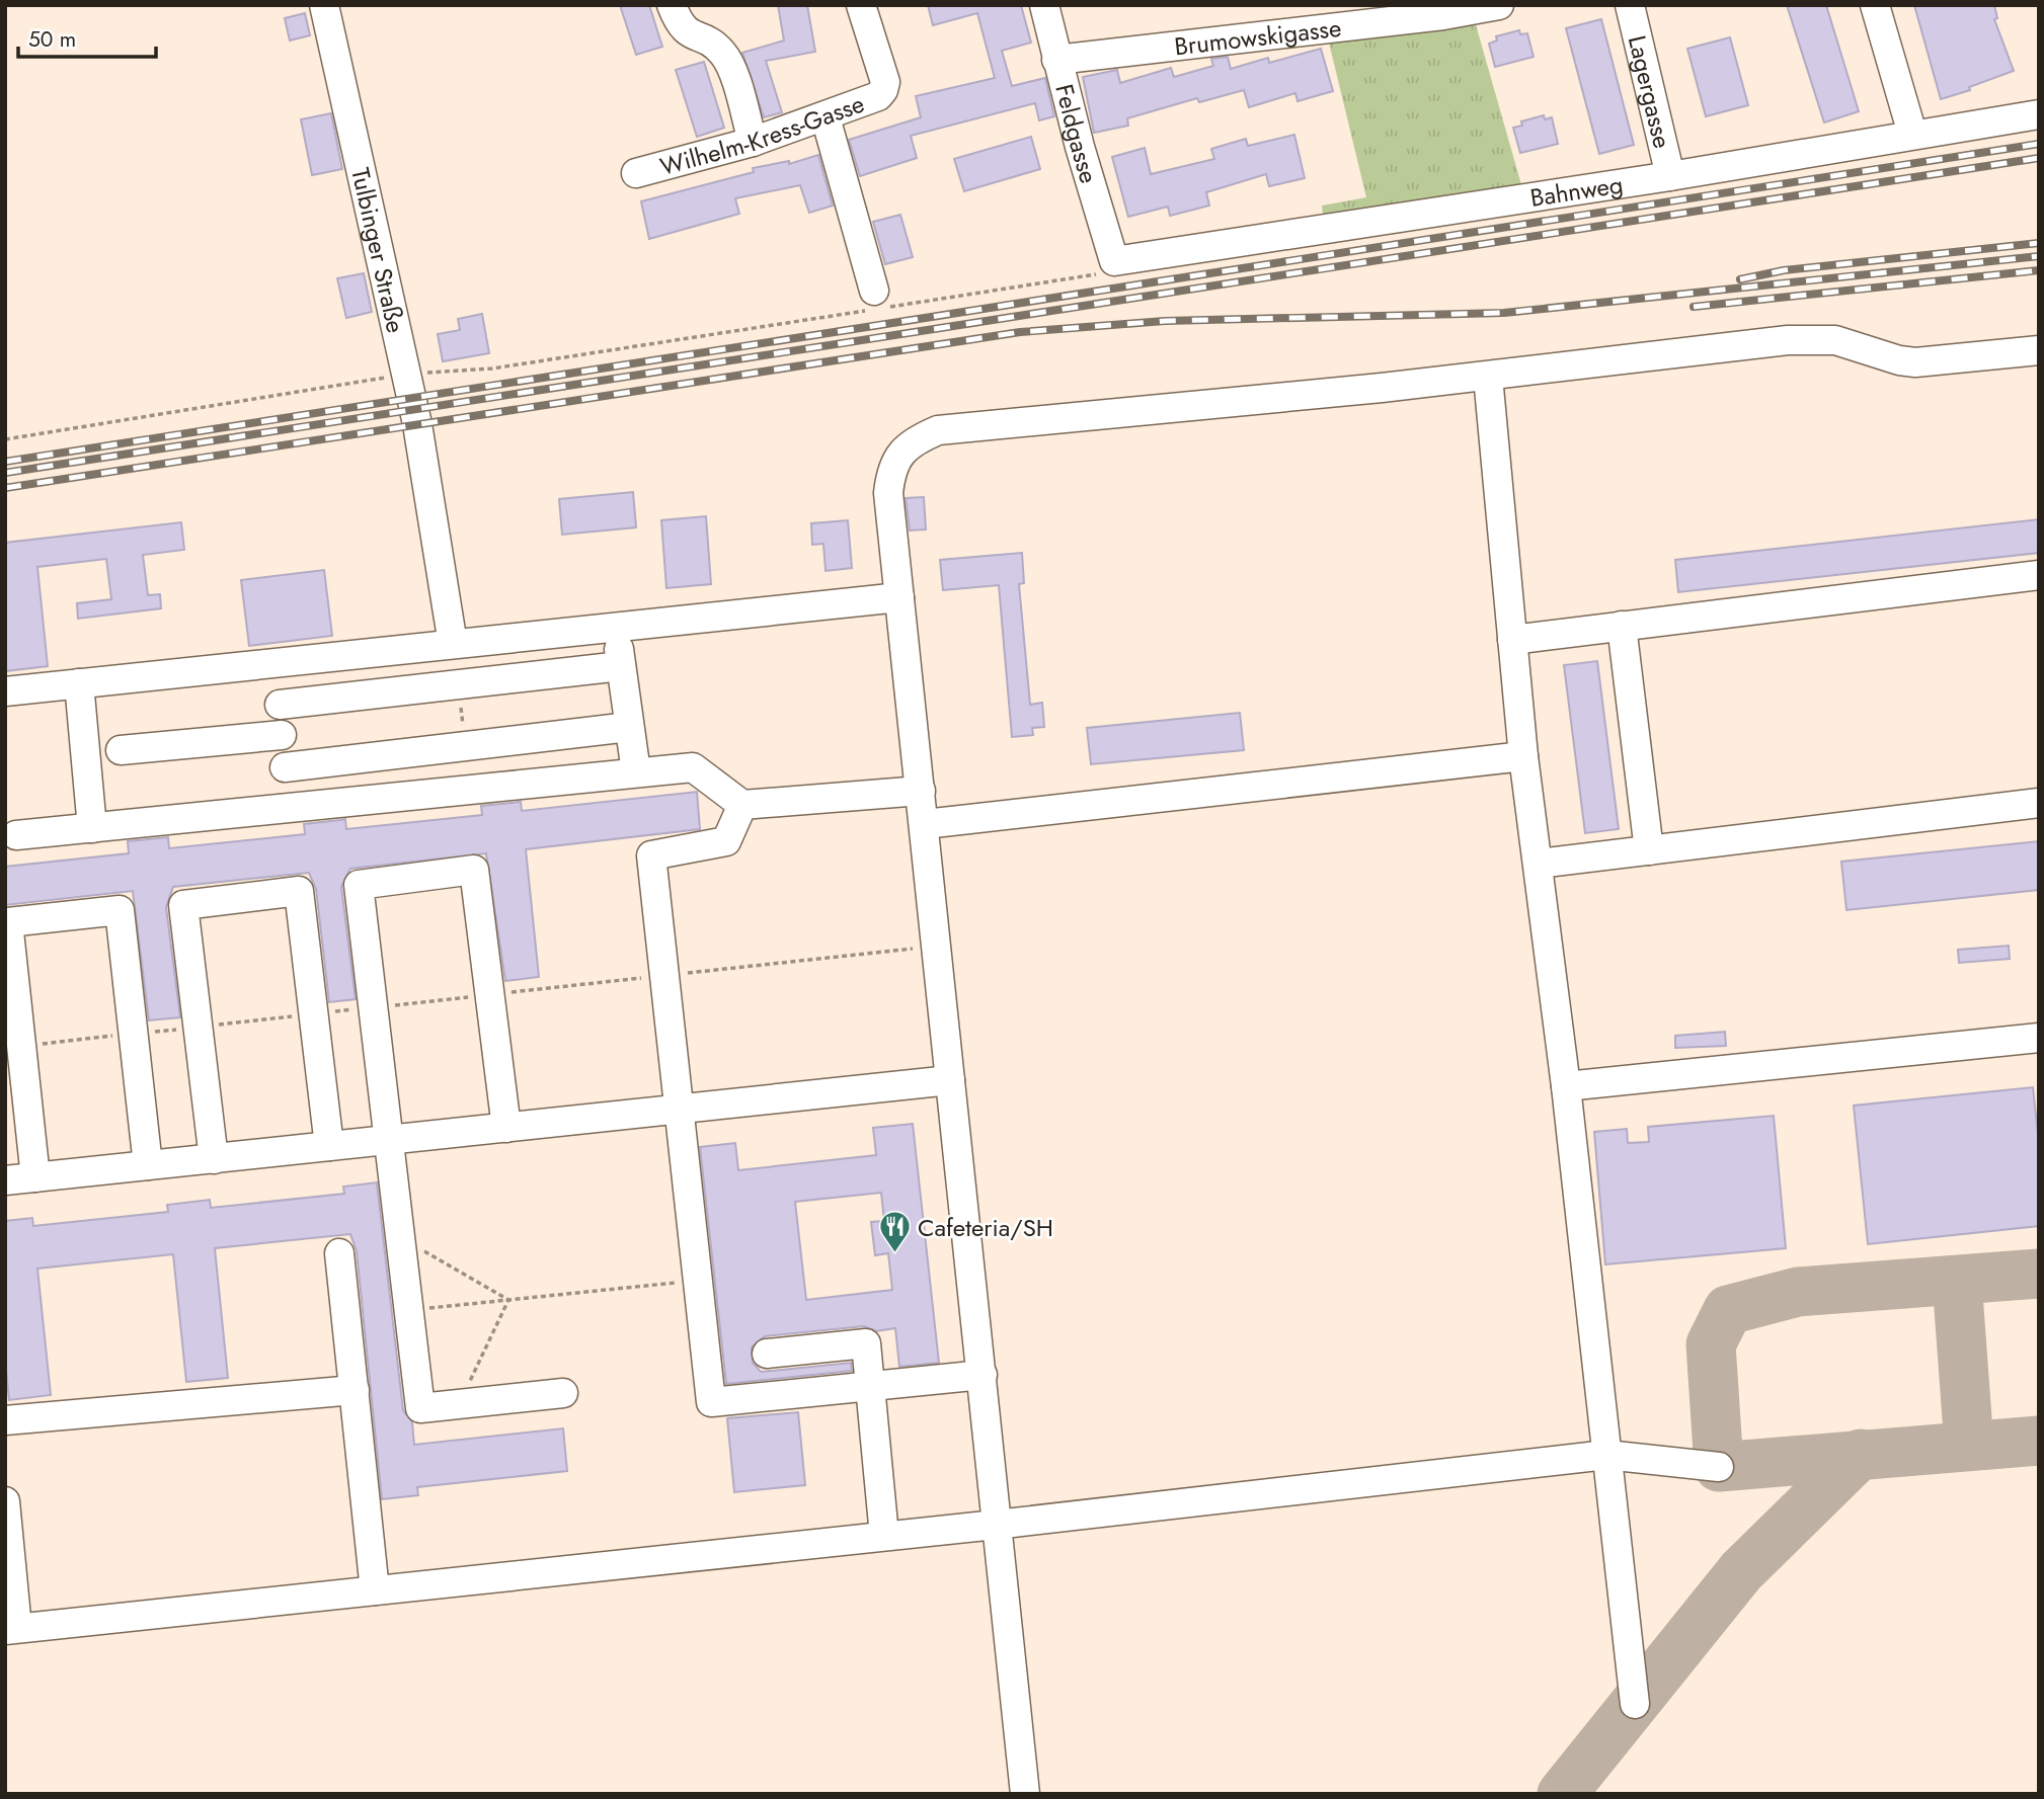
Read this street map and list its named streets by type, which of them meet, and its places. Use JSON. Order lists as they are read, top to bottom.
{
  "streets": {
    "street": [
      "Brumowskigasse",
      "Lagergasse",
      "Wilhelm-Kress-Gasse",
      "Feldgasse",
      "Bahnweg",
      "Tulbinger Straße"
    ]
  },
  "crossings": [
    ["Brumowskigasse", "Feldgasse"],
    ["Lagergasse", "Bahnweg"],
    ["Feldgasse", "Bahnweg"]
  ],
  "places": {
    "restaurant": ["Cafeteria/SH"]
  },
  "scale_bar": "50 m"
}
